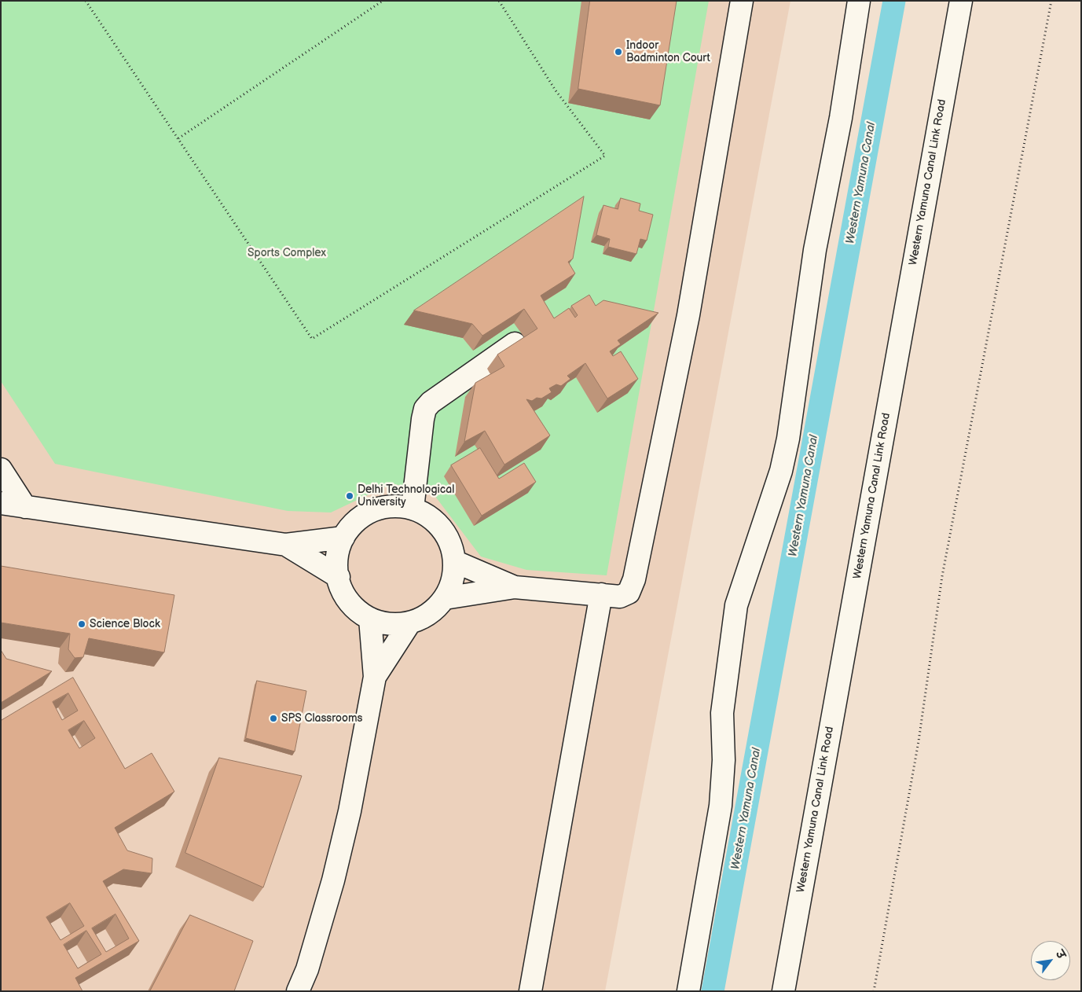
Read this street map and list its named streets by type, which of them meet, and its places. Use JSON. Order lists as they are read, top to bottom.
{
  "streets": {
    "street": ["Western Yamuna Canal Link Road"]
  },
  "water": ["Western Yamuna Canal"],
  "parks": ["Sports Complex"],
  "places": [
    "Indoor Badminton Court",
    "Delhi Technological University",
    "Science Block",
    "SPS Classrooms"
  ],
  "north": "top right"
}
